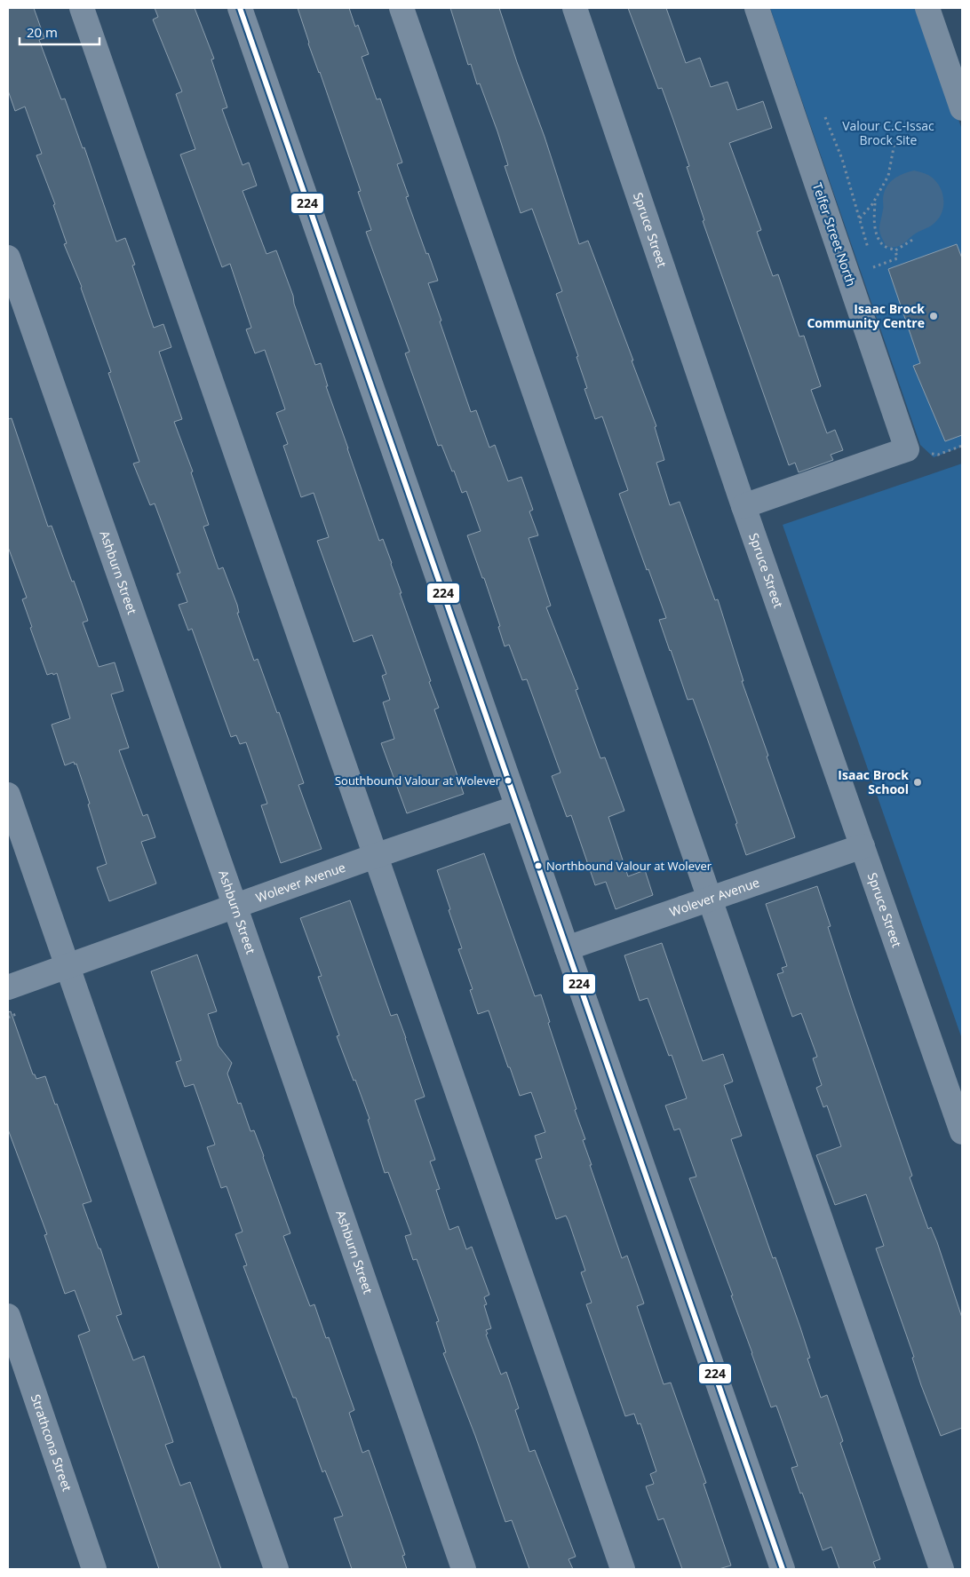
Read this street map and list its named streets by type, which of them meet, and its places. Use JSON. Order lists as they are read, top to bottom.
{
  "streets": {
    "street": [
      "Spruce Street",
      "Telfer Street North",
      "Ashburn Street",
      "Wolever Avenue",
      "Strathcona Street"
    ]
  },
  "crossings": [
    ["Spruce Street", "Wolever Avenue"],
    ["Ashburn Street", "Wolever Avenue"]
  ],
  "parks": ["Valour C.C-Issac Brock Site"],
  "places": [
    "Isaac Brock Community Centre",
    "Southbound Valour at Wolever",
    "Isaac Brock School",
    "Northbound Valour at Wolever"
  ],
  "lines": ["transit line 224"],
  "scale_bar": "20 m"
}
